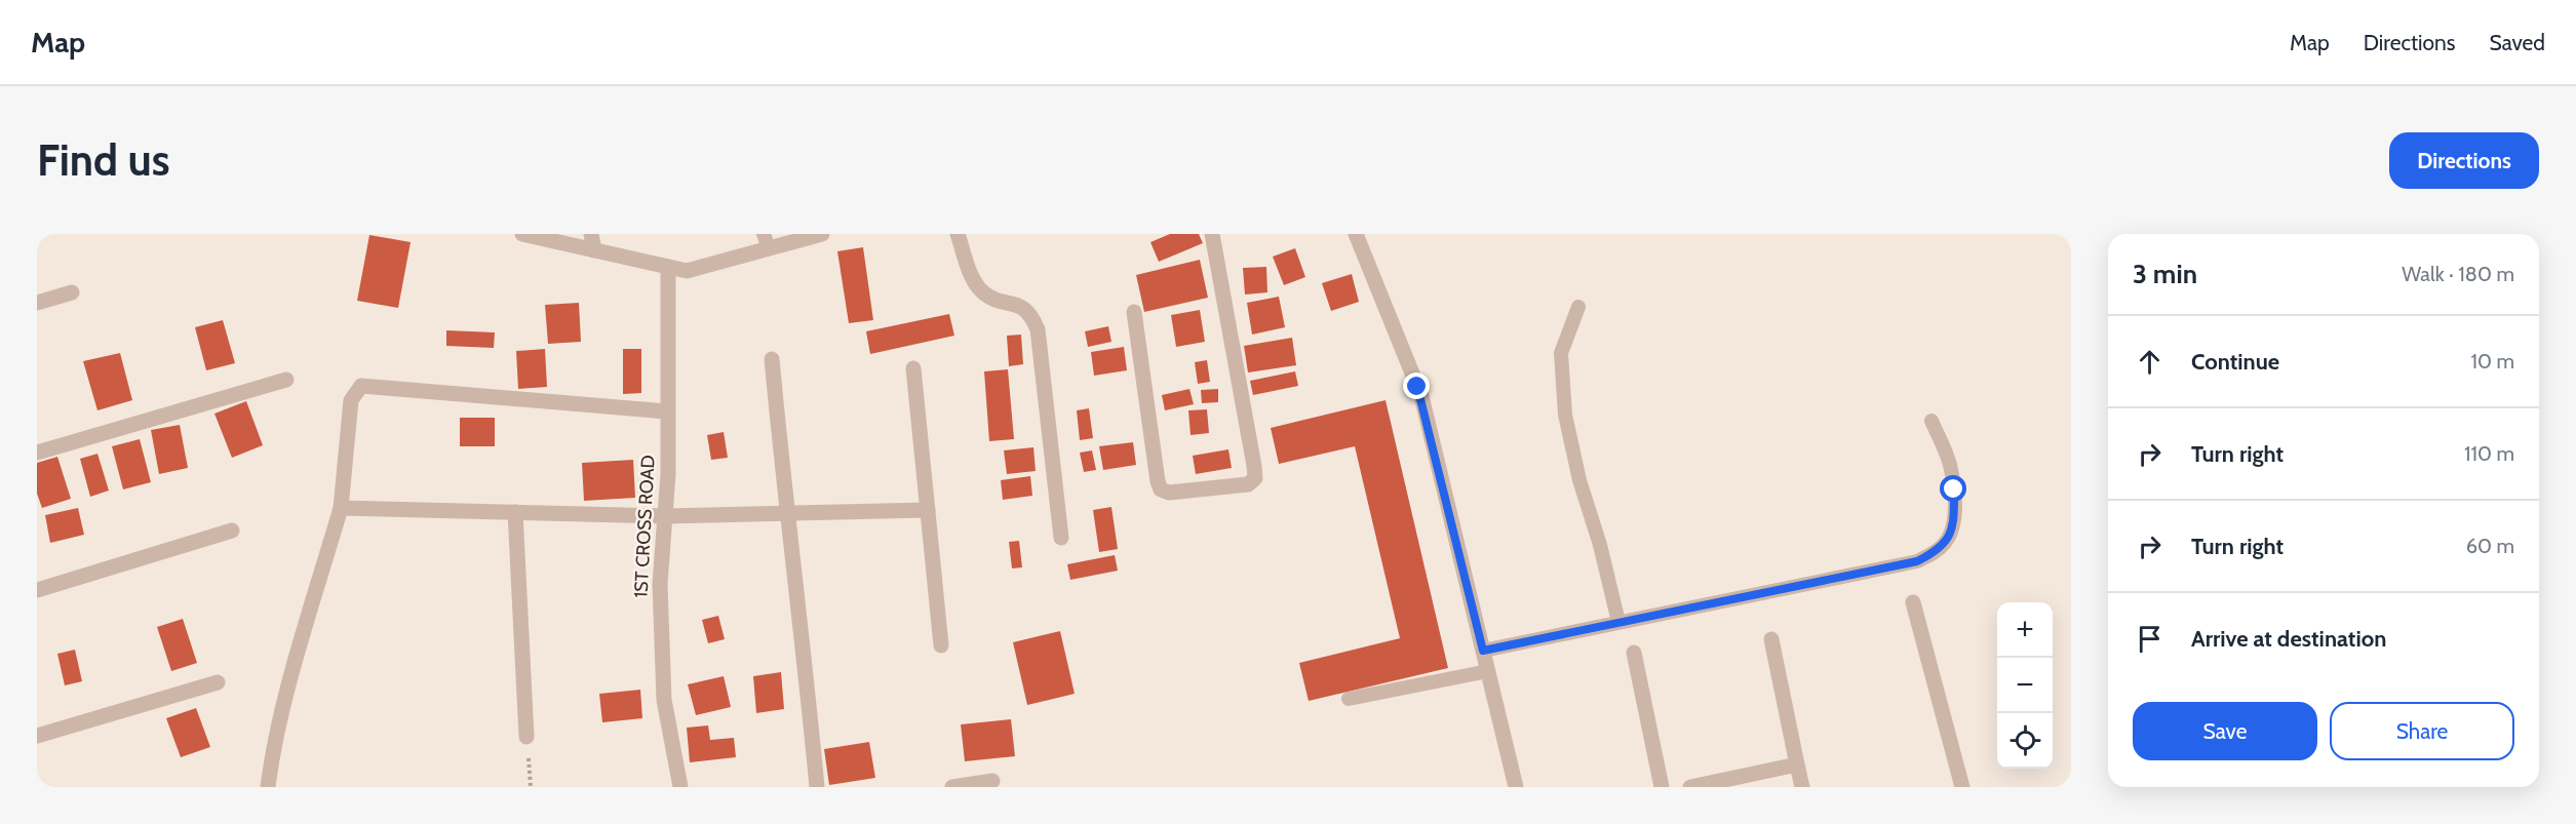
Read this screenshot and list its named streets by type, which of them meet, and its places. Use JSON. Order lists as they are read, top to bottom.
{
  "streets": {
    "street": ["1ST CROSS ROAD"]
  },
  "page": {
    "header": "Map",
    "nav": ["Map", "Directions", "Saved"],
    "buttons": [
      "Directions",
      ["Save", "Share"]
    ],
    "title": "Find us",
    "heading": ["3 min", "Walk · 180 m"],
    "list": [
      ["Continue", "10 m"],
      ["Turn right", "110 m"],
      ["Turn right", "60 m"],
      "Arrive at destination"
    ],
    "map_buttons": ["+", "−"]
  }
}
